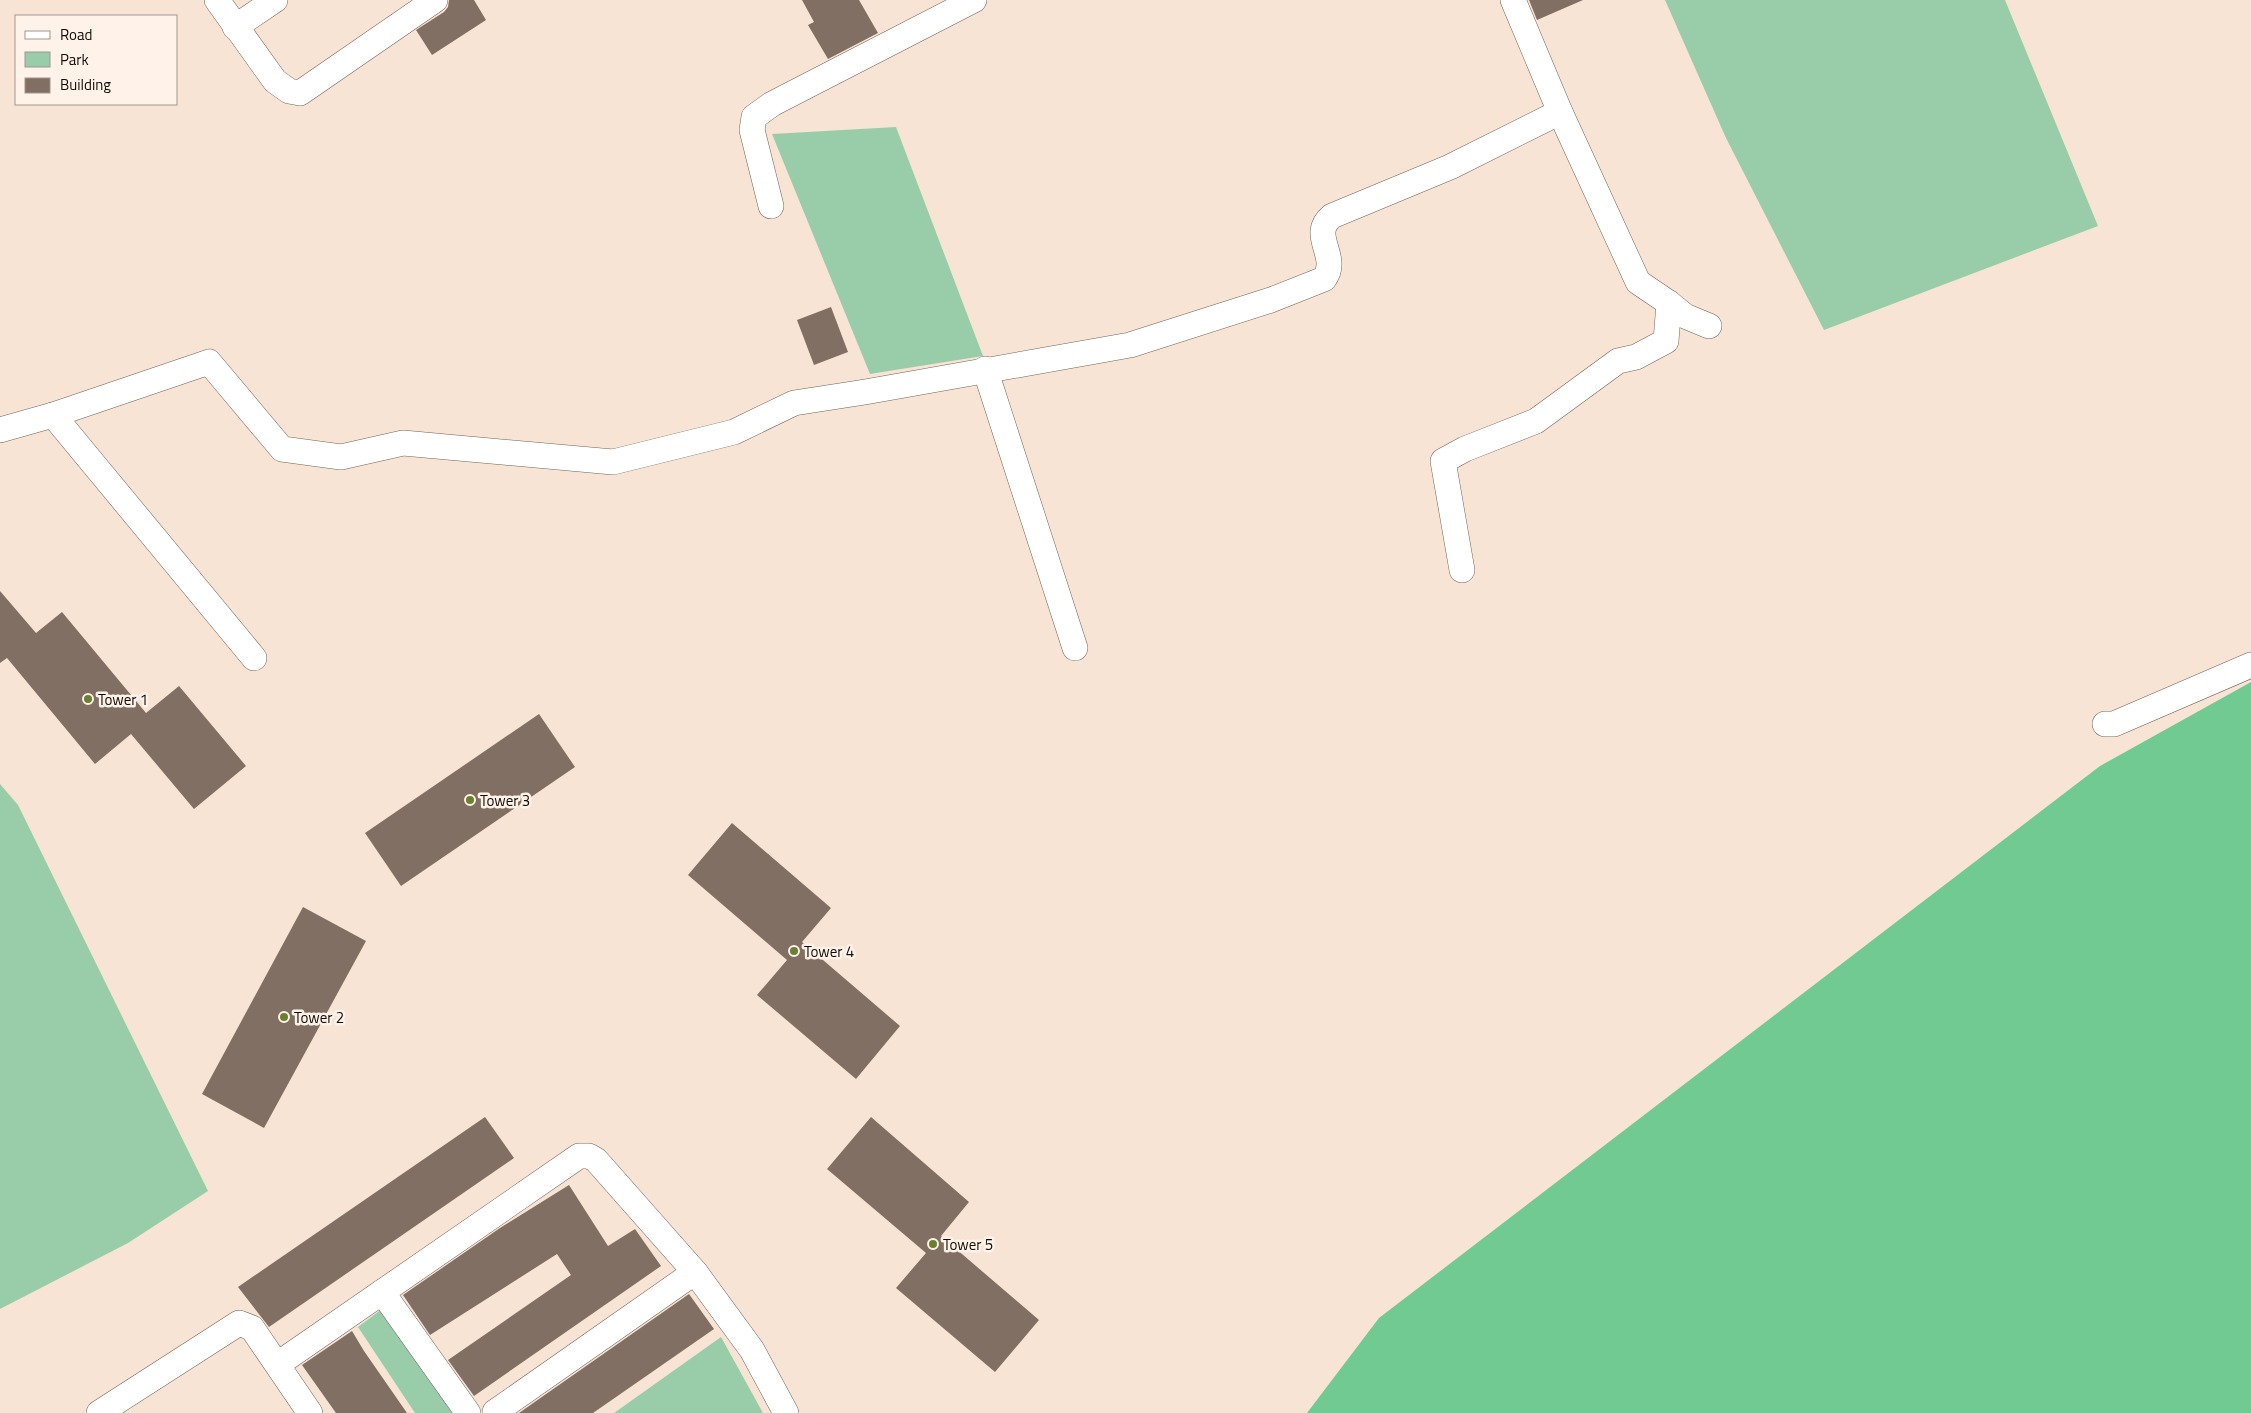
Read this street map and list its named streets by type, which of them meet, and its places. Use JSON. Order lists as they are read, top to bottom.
{
  "places": [
    "Tower 1",
    "Tower 3",
    "Tower 4",
    "Tower 2",
    "Tower 5"
  ],
  "legend": ["Road", "Park", "Building"]
}
